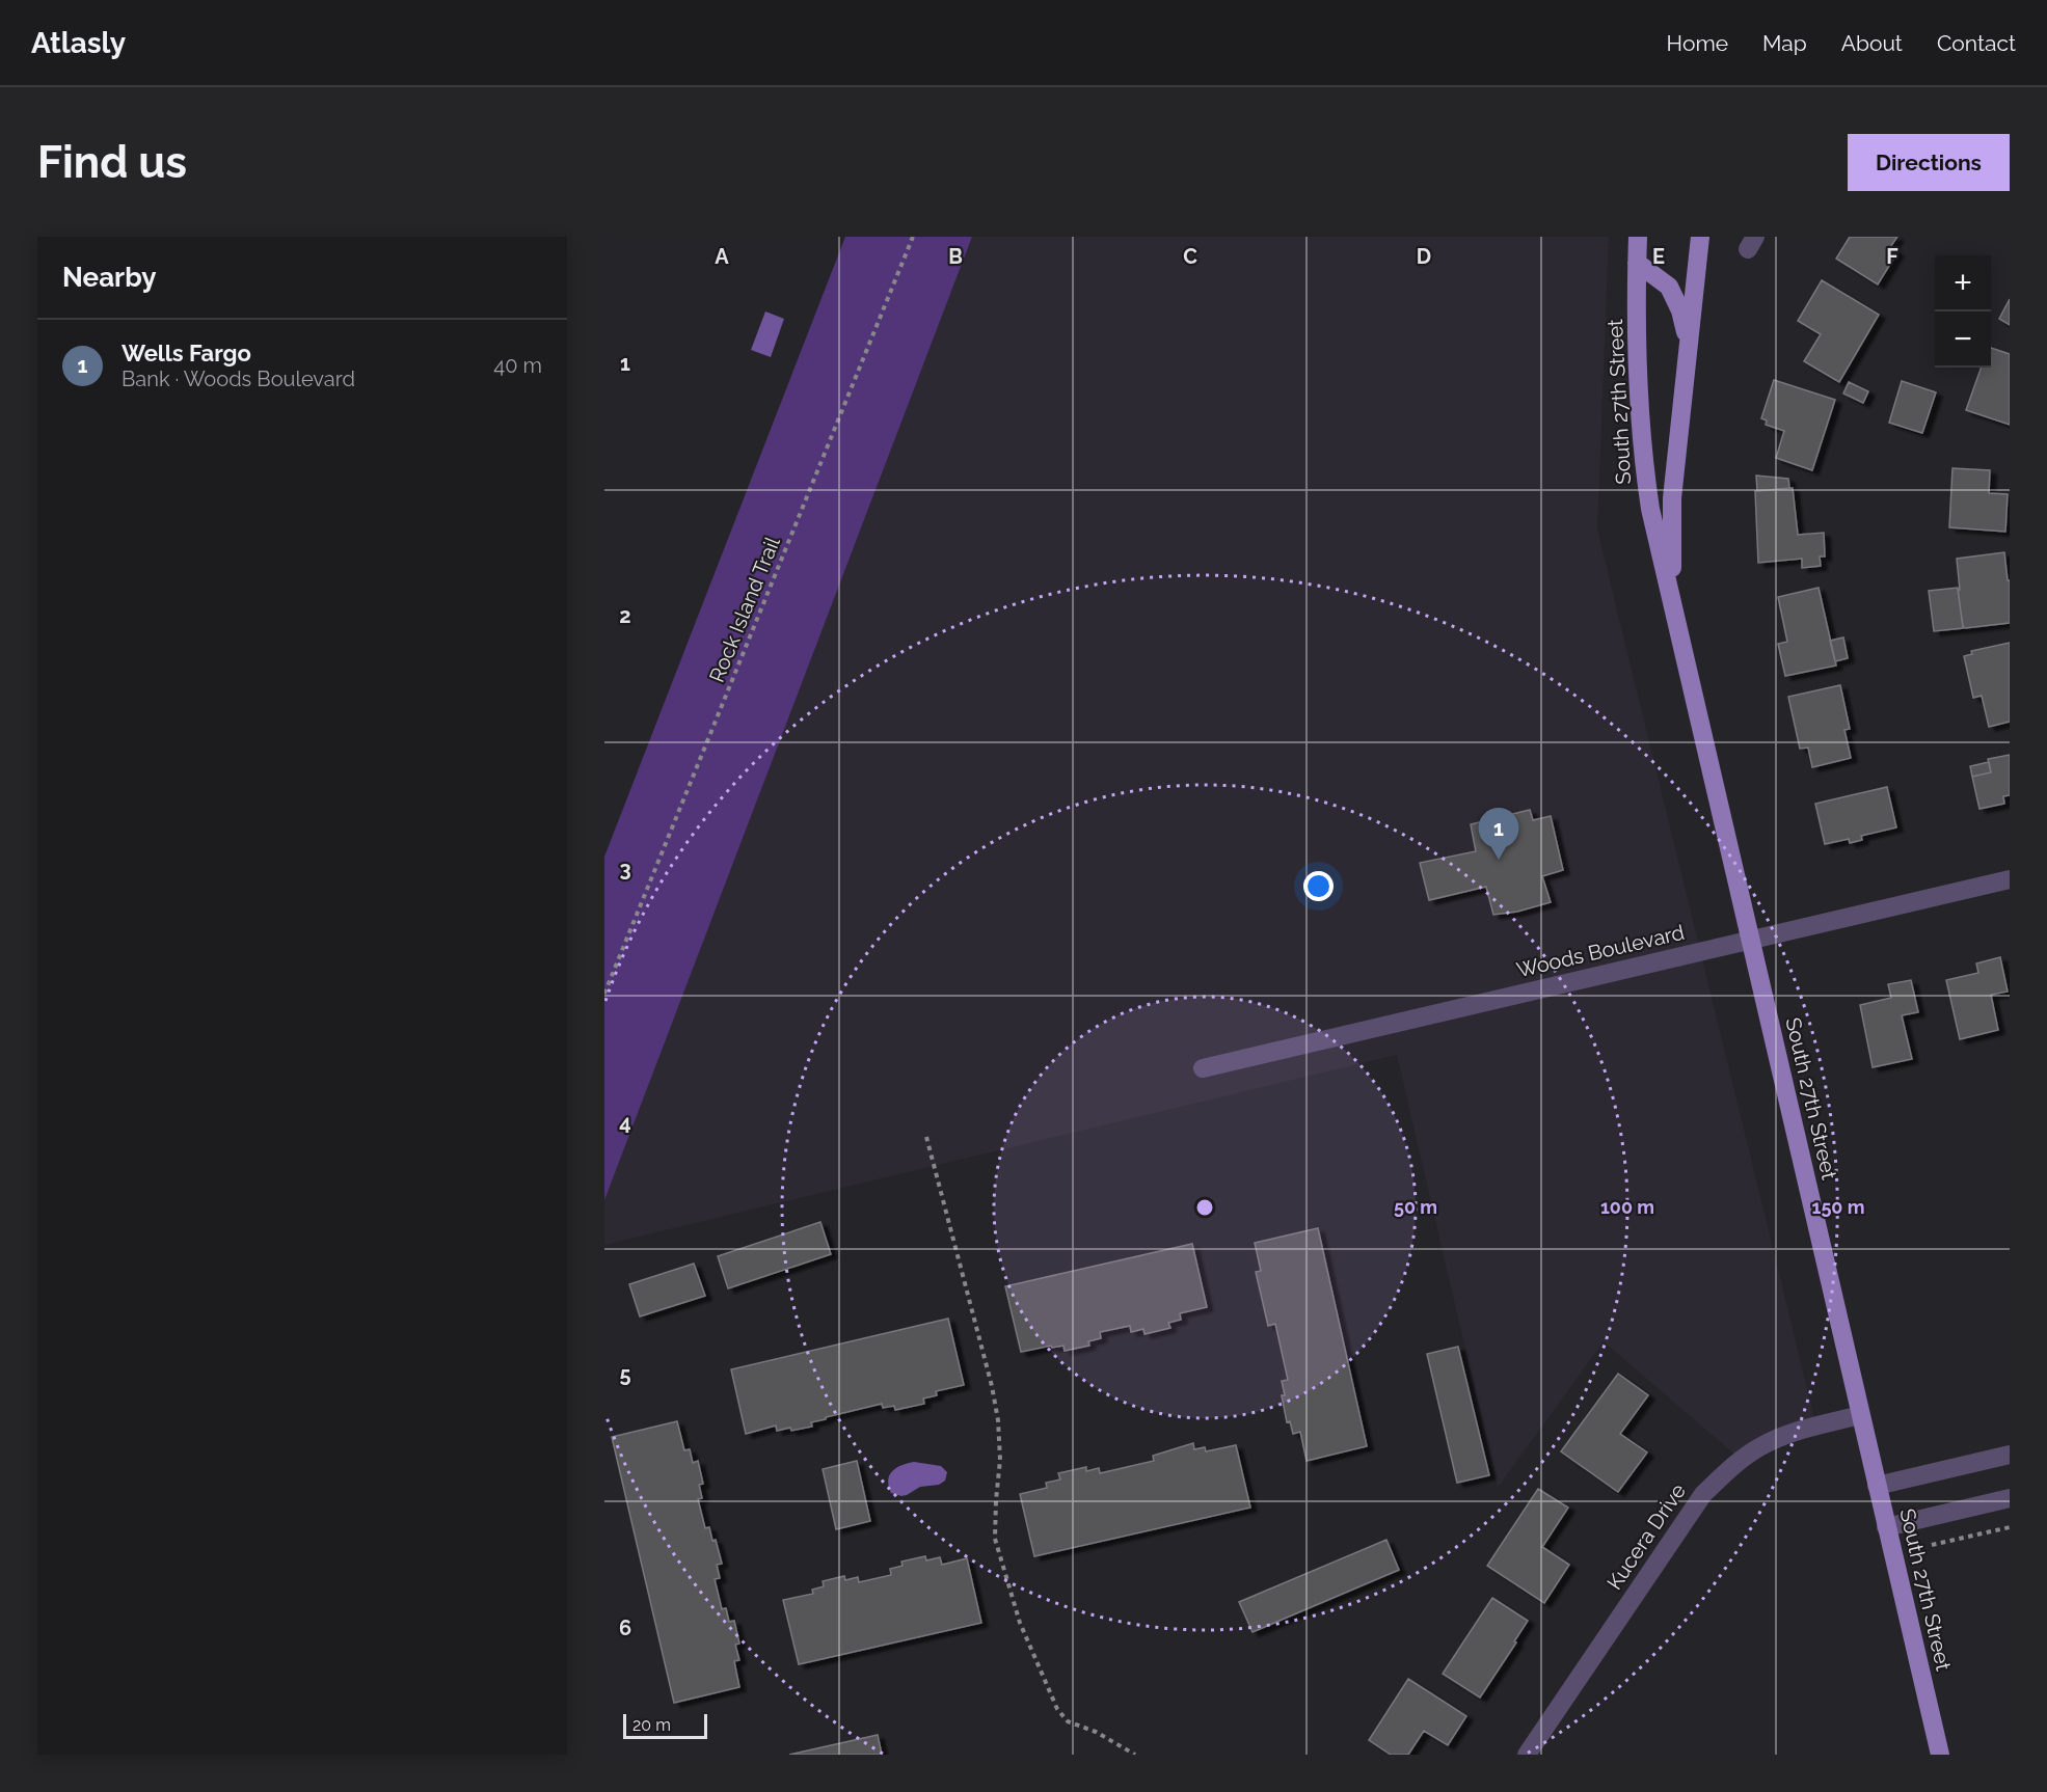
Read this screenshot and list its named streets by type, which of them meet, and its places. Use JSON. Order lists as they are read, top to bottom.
{
  "streets": {
    "main road": ["South 27th Street"],
    "street": ["Woods Boulevard", "Kucera Drive"],
    "path": ["Rock Island Trail"]
  },
  "crossings": [
    ["South 27th Street", "Woods Boulevard"],
    ["South 27th Street", "Kucera Drive"]
  ],
  "scale_bar": "20 m",
  "page": {
    "header": "Atlasly",
    "nav": [
      "Home",
      "Map",
      "About",
      "Contact"
    ],
    "buttons": "Directions",
    "title": "Find us",
    "heading": "Nearby",
    "map_buttons": ["+", "−"],
    "list": [
      {
        "mark": "1",
        "name": "Wells Fargo",
        "note": "Bank · Woods Boulevard",
        "value": "40 m"
      }
    ],
    "pins": "1",
    "scale": "20 m"
  },
  "grid": {
    "columns": [
      "A",
      "B",
      "C",
      "D",
      "E",
      "F"
    ],
    "rows": [
      "1",
      "2",
      "3",
      "4",
      "5",
      "6"
    ]
  },
  "rings": ["50 m", "100 m", "150 m"]
}
